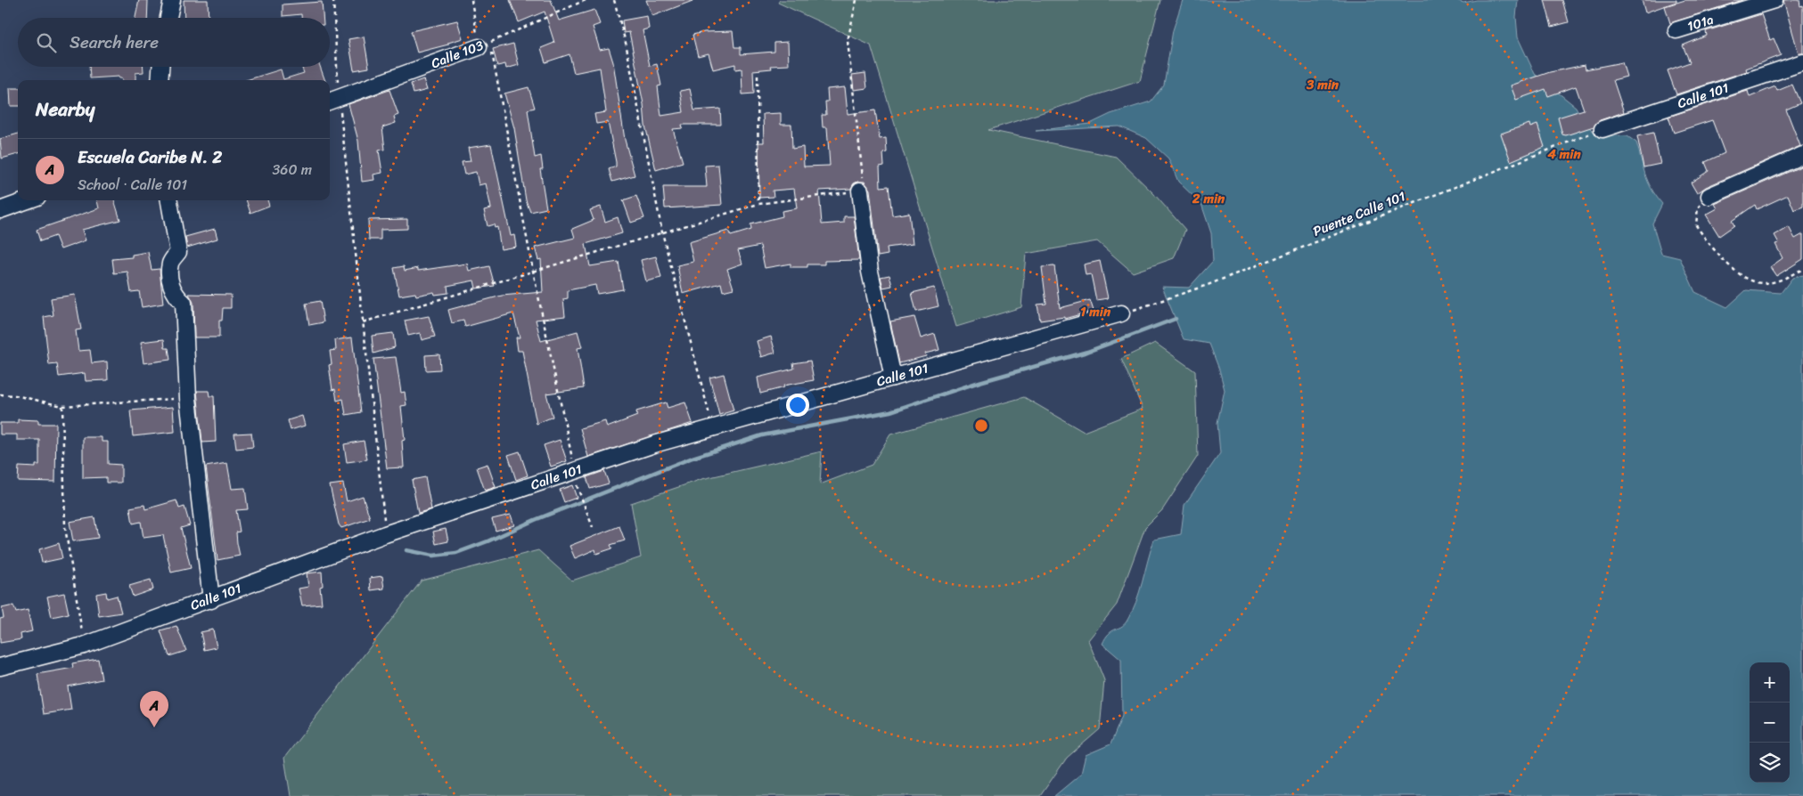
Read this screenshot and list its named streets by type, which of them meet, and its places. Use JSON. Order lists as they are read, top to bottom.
{
  "streets": {
    "street": ["101a", "Calle 103", "Calle 101"],
    "path": ["Puente Calle 101"]
  },
  "crossings": [
    ["Calle 101", "Puente Calle 101"]
  ],
  "page": {
    "search": "Search here",
    "heading": "Nearby",
    "list": [
      {
        "mark": "A",
        "name": "Escuela Caribe N. 2",
        "note": "School · Calle 101",
        "value": "360 m"
      }
    ],
    "map_buttons": ["+", "−"],
    "pins": "A"
  },
  "rings": [
    "3 min",
    "4 min",
    "2 min",
    "1 min"
  ]
}
